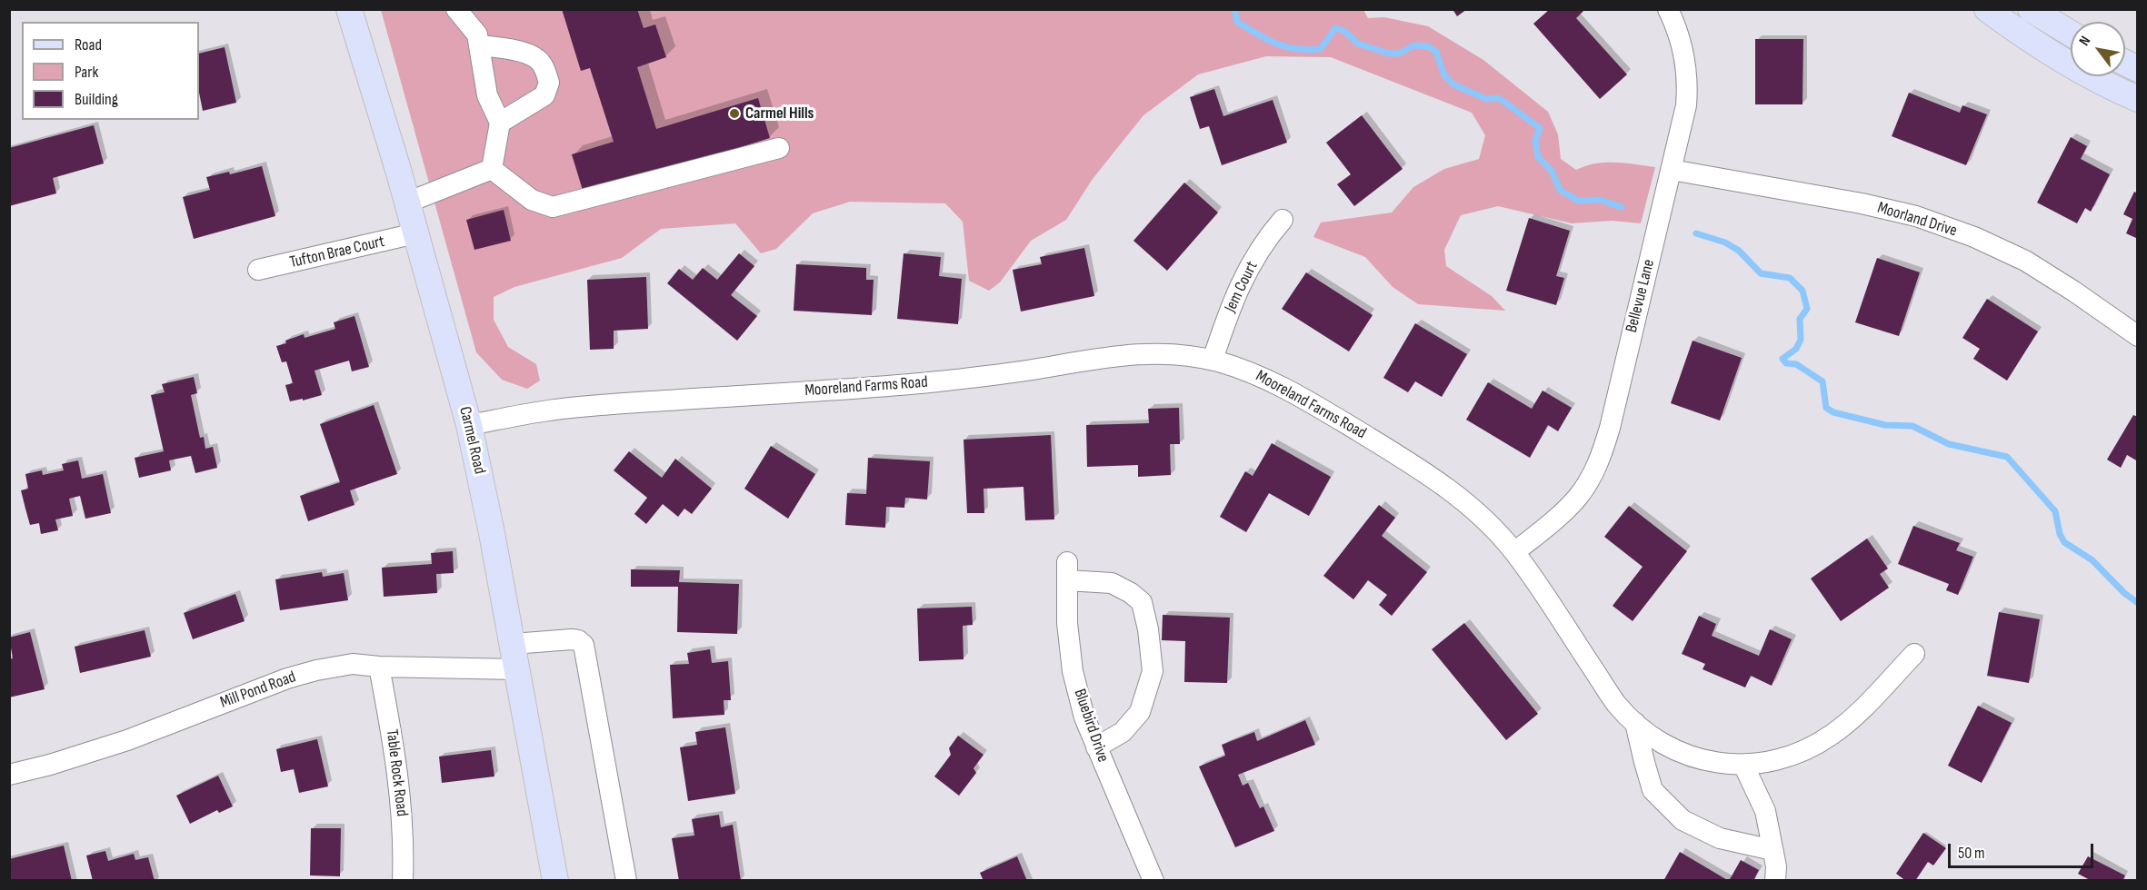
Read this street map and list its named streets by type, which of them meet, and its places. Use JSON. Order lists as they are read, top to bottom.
{
  "streets": {
    "main road": ["Carmel Road"],
    "street": [
      "Moorland Drive",
      "Tufton Brae Court",
      "Jem Court",
      "Bellevue Lane",
      "Mooreland Farms Road",
      "Mill Pond Road",
      "Bluebird Drive",
      "Table Rock Road"
    ]
  },
  "crossings": [
    ["Moorland Drive", "Bellevue Lane"],
    ["Tufton Brae Court", "Carmel Road"],
    ["Jem Court", "Mooreland Farms Road"],
    ["Bellevue Lane", "Mooreland Farms Road"],
    ["Mooreland Farms Road", "Carmel Road"],
    ["Carmel Road", "Mill Pond Road"],
    ["Mill Pond Road", "Table Rock Road"]
  ],
  "places": ["Carmel Hills"],
  "legend": ["Road", "Park", "Building"],
  "scale_bar": "50 m",
  "north": "top left"
}
